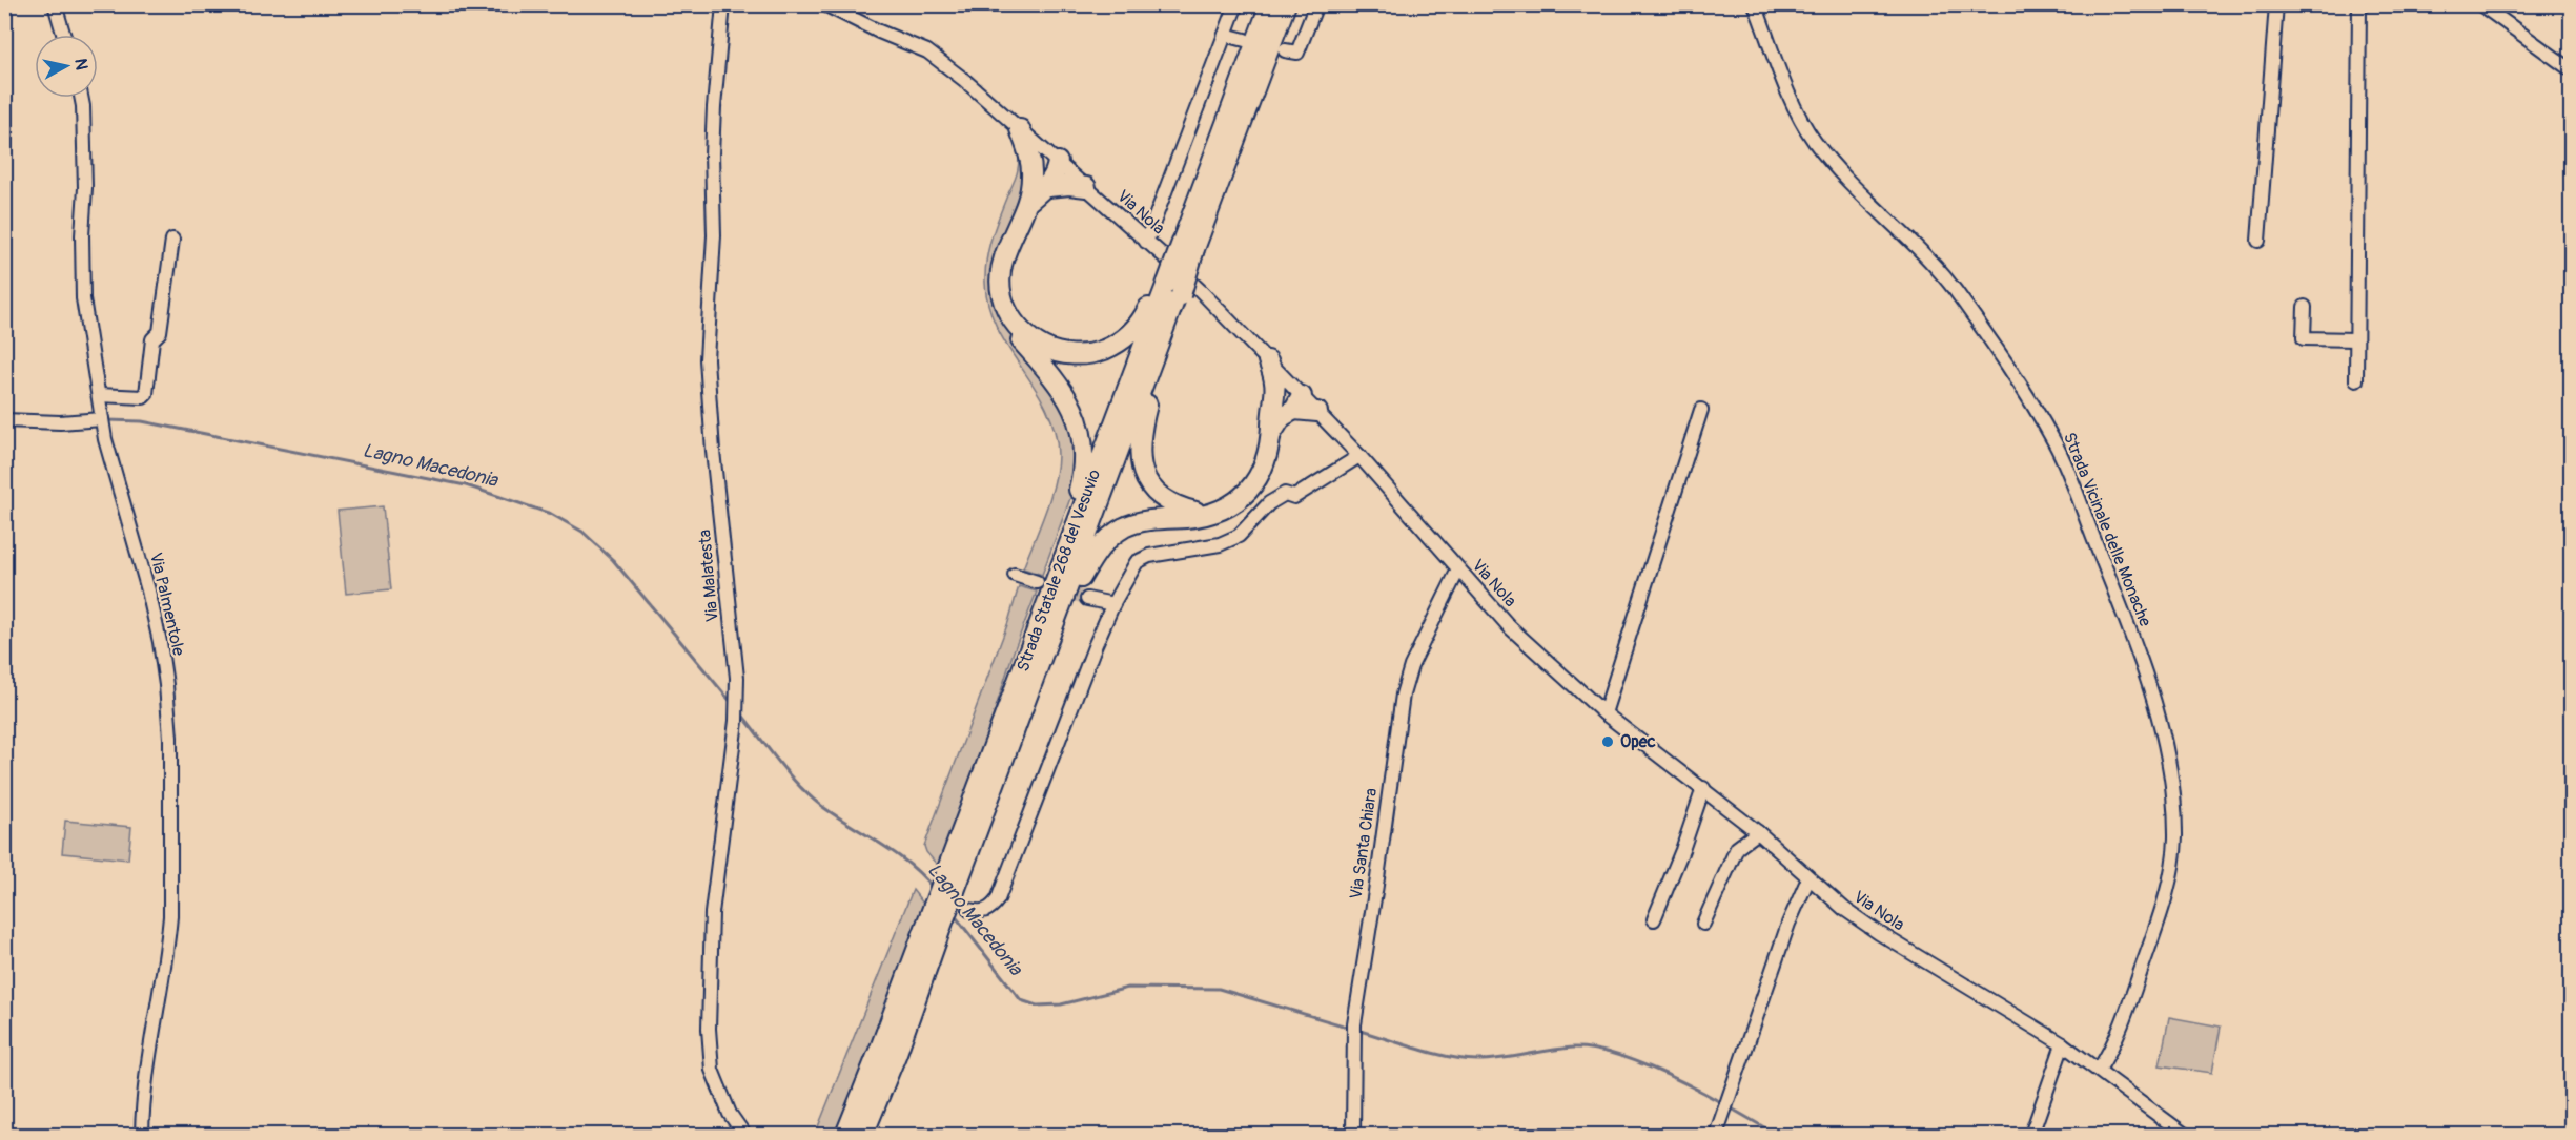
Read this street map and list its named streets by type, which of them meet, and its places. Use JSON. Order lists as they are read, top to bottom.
{
  "streets": {
    "highway": ["Strada Statale 268 del Vesuvio"],
    "street": [
      "Via Nola",
      "Strada Vicinale delle Monache",
      "Via Malatesta",
      "Via Palmentole",
      "Via Santa Chiara"
    ]
  },
  "crossings": [
    ["Via Nola", "Strada Vicinale delle Monache"],
    ["Via Nola", "Via Santa Chiara"]
  ],
  "water": ["Lagno Macedonia"],
  "places": ["Opec"],
  "north": "right"
}
